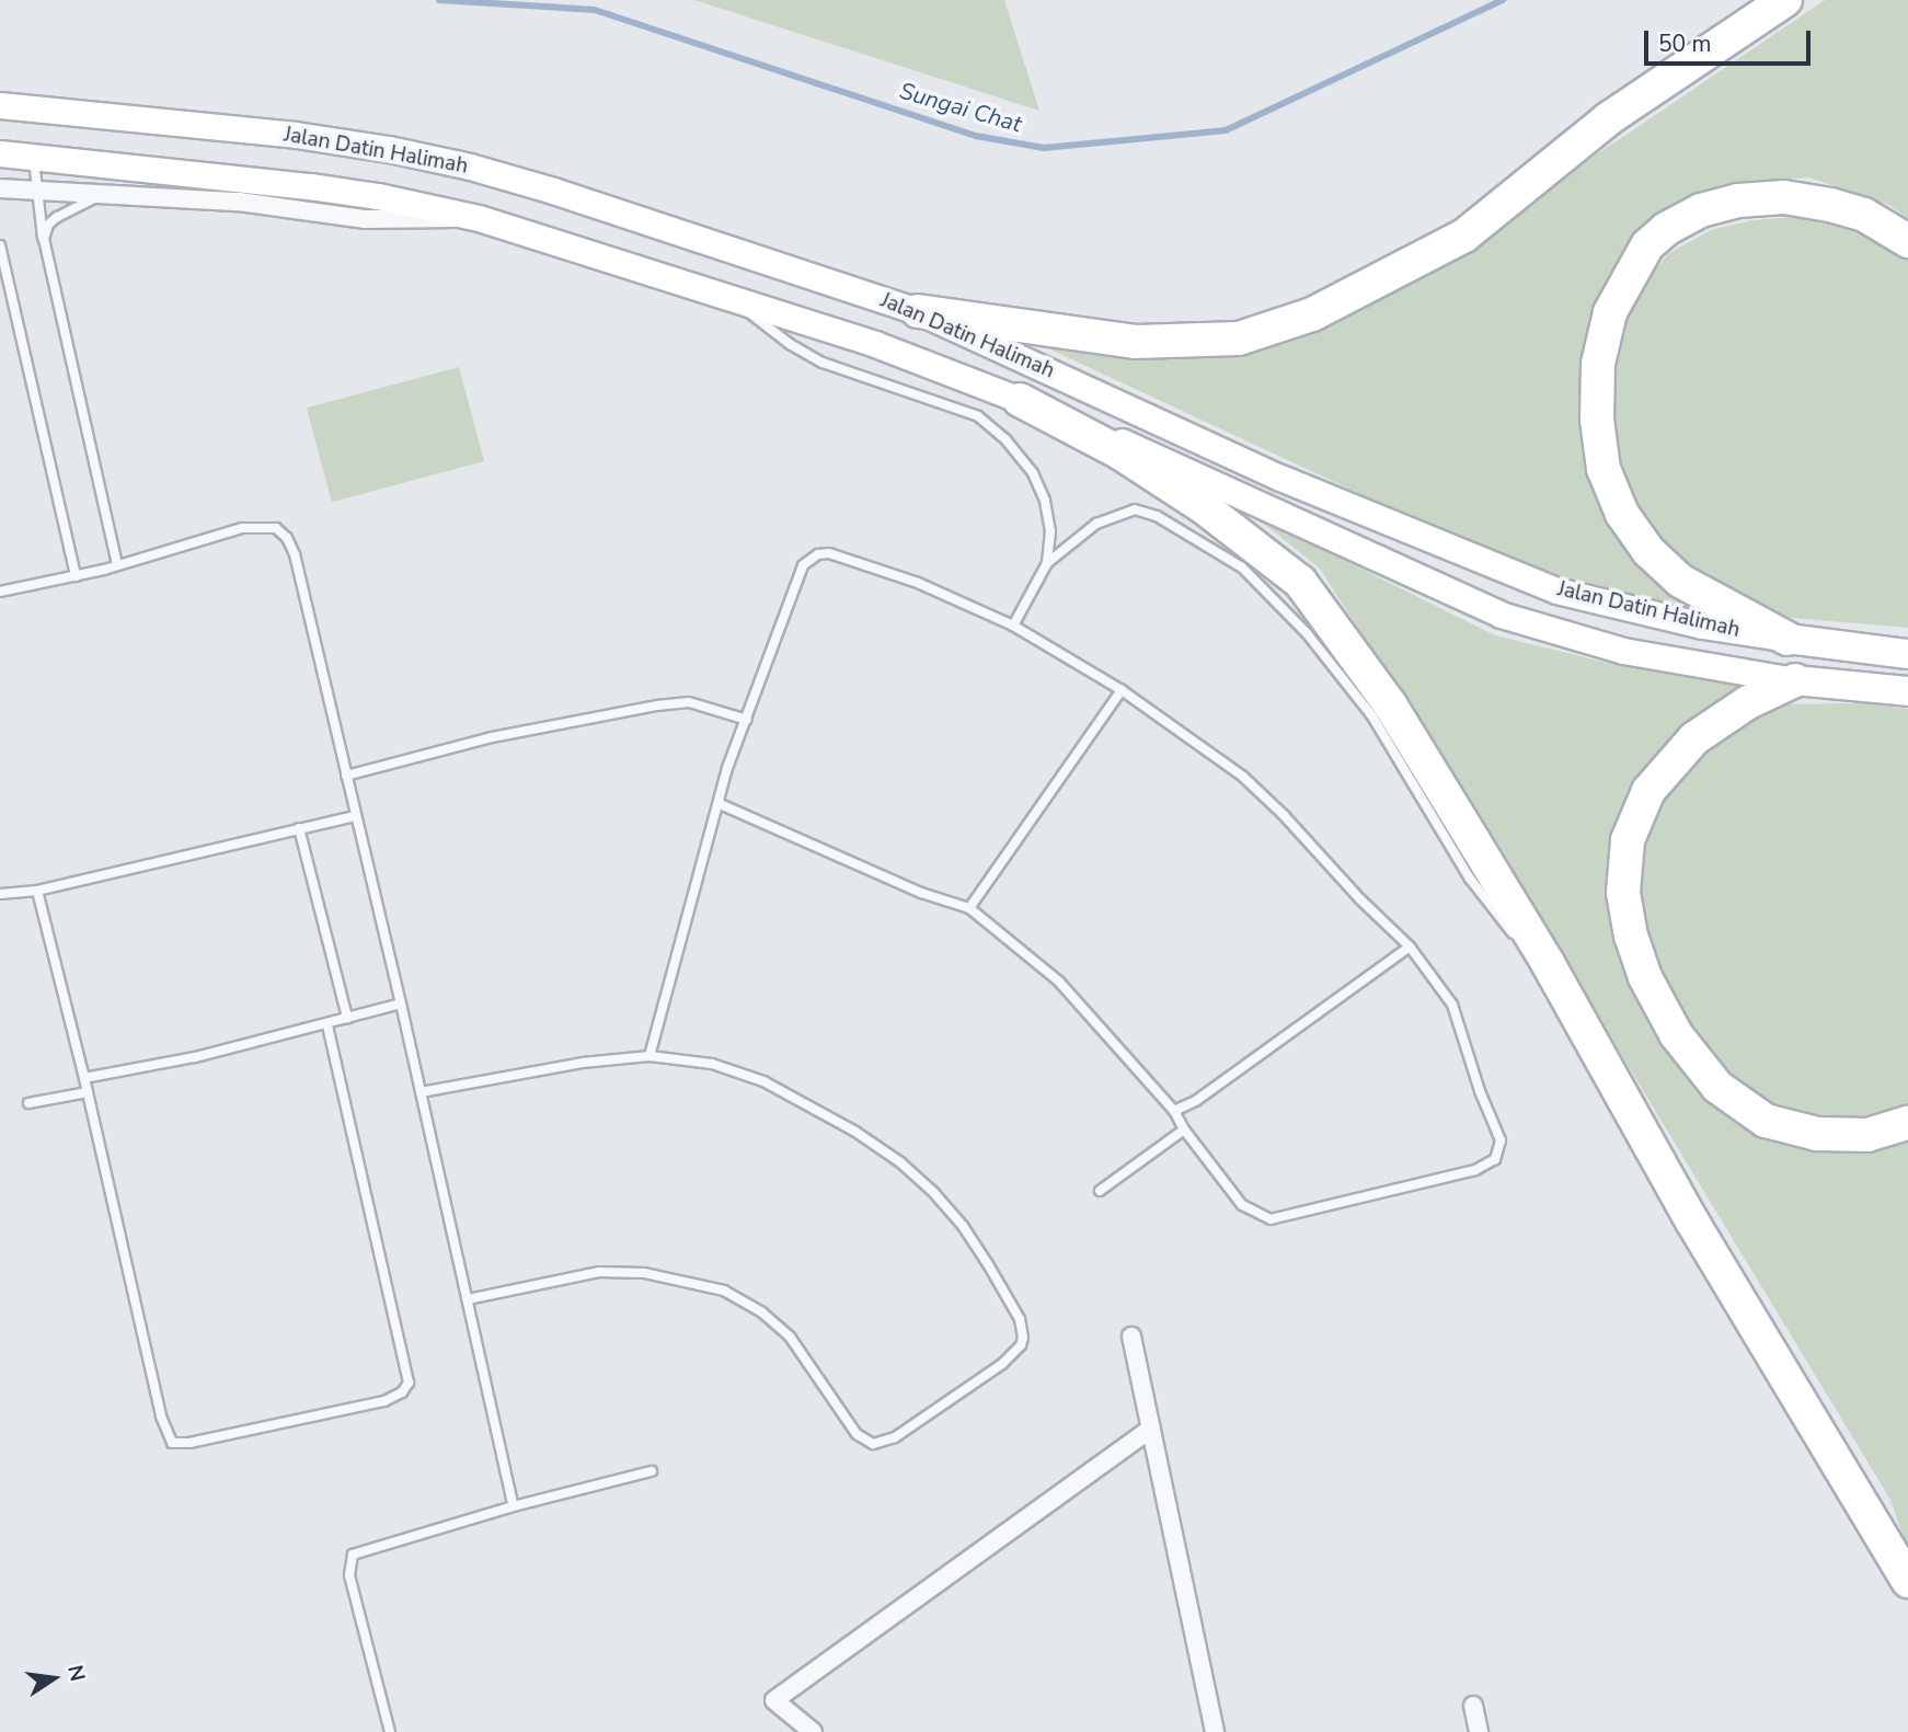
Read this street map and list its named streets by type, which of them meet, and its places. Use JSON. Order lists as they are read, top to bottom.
{
  "streets": {
    "main road": ["Jalan Datin Halimah"]
  },
  "water": ["Sungai Chat"],
  "scale_bar": "50 m",
  "north": "right"
}
